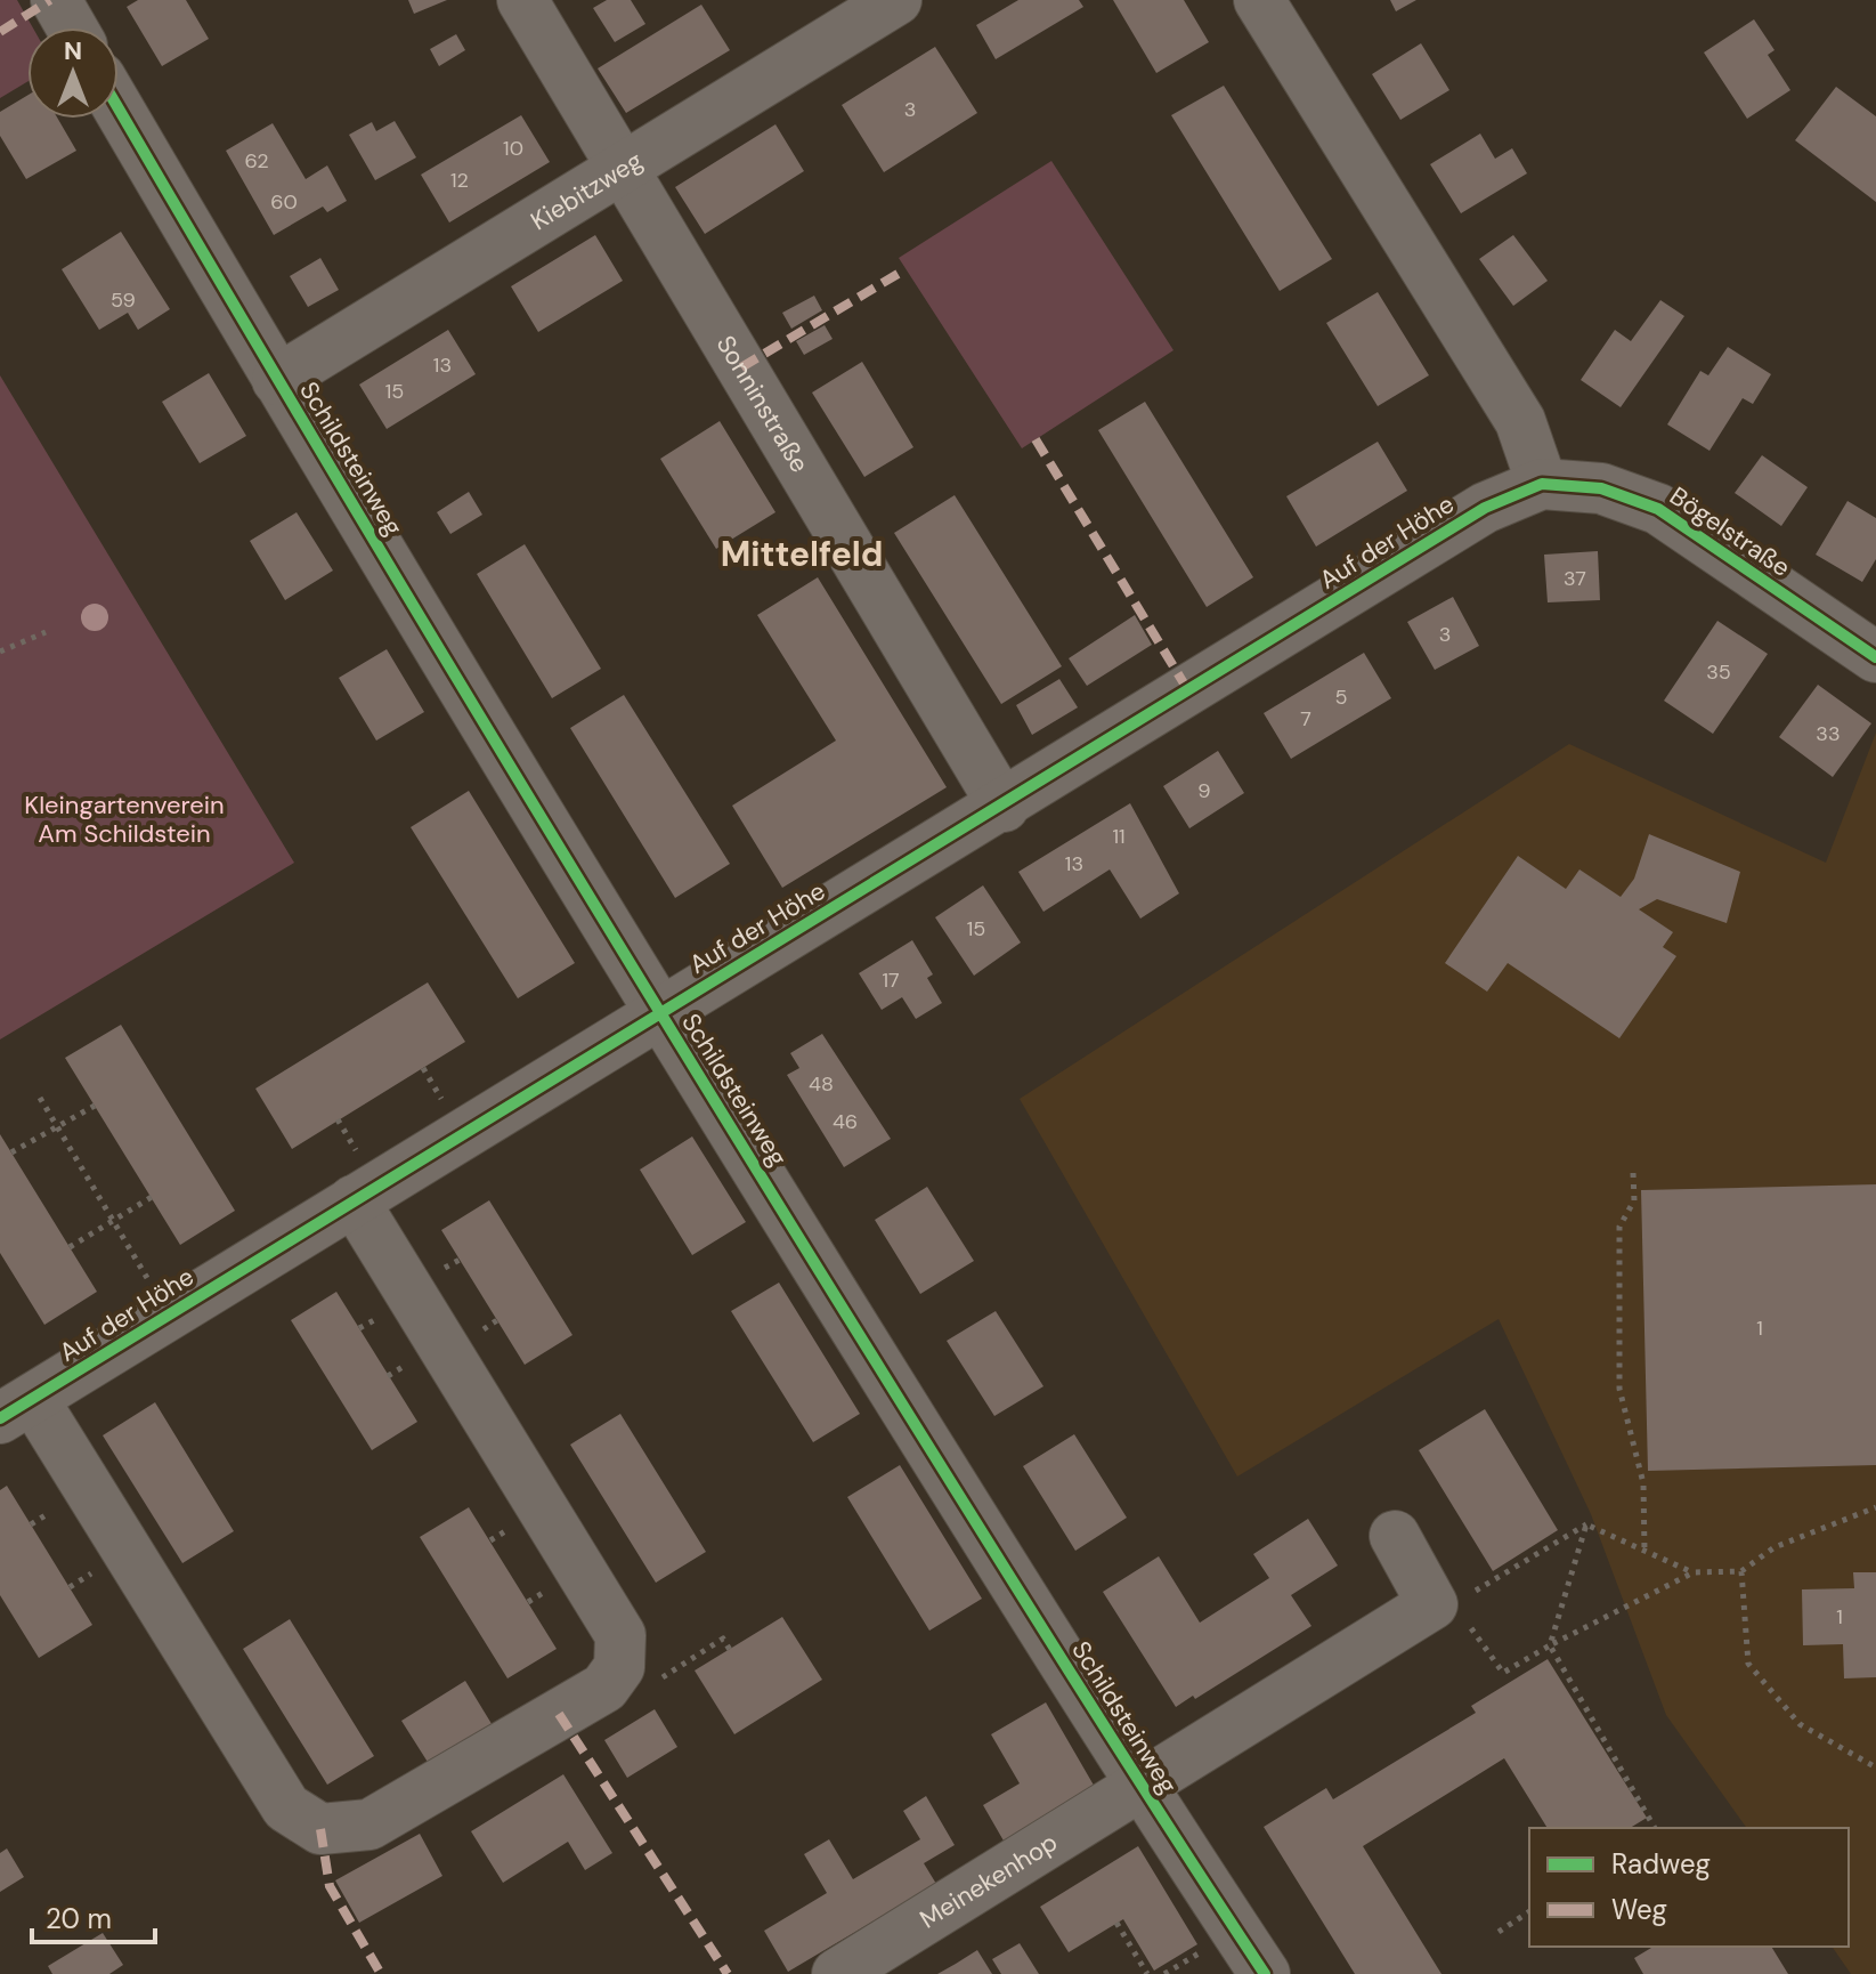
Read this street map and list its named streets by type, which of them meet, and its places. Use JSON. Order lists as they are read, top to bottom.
{
  "streets": {
    "street": [
      "Kiebitzweg",
      "Sonninstraße",
      "Schildsteinweg",
      "Bögelstraße",
      "Auf der Höhe",
      "Meinekenhop"
    ]
  },
  "crossings": [
    ["Kiebitzweg", "Sonninstraße"],
    ["Kiebitzweg", "Schildsteinweg"],
    ["Sonninstraße", "Auf der Höhe"],
    ["Schildsteinweg", "Auf der Höhe"],
    ["Schildsteinweg", "Meinekenhop"],
    ["Bögelstraße", "Auf der Höhe"]
  ],
  "districts": ["Mittelfeld"],
  "parks": ["Kleingartenverein Am Schildstein"],
  "house_numbers": [
    "3",
    "10",
    "62",
    "12",
    "60",
    "59",
    "13",
    "15",
    "37",
    "3",
    "35",
    "5",
    "7",
    "33",
    "9",
    "11",
    "13",
    "15",
    "17",
    "48",
    "46",
    "1",
    "1"
  ],
  "legend": ["Radweg", "Weg"],
  "scale_bar": "20 m",
  "north": "top"
}
